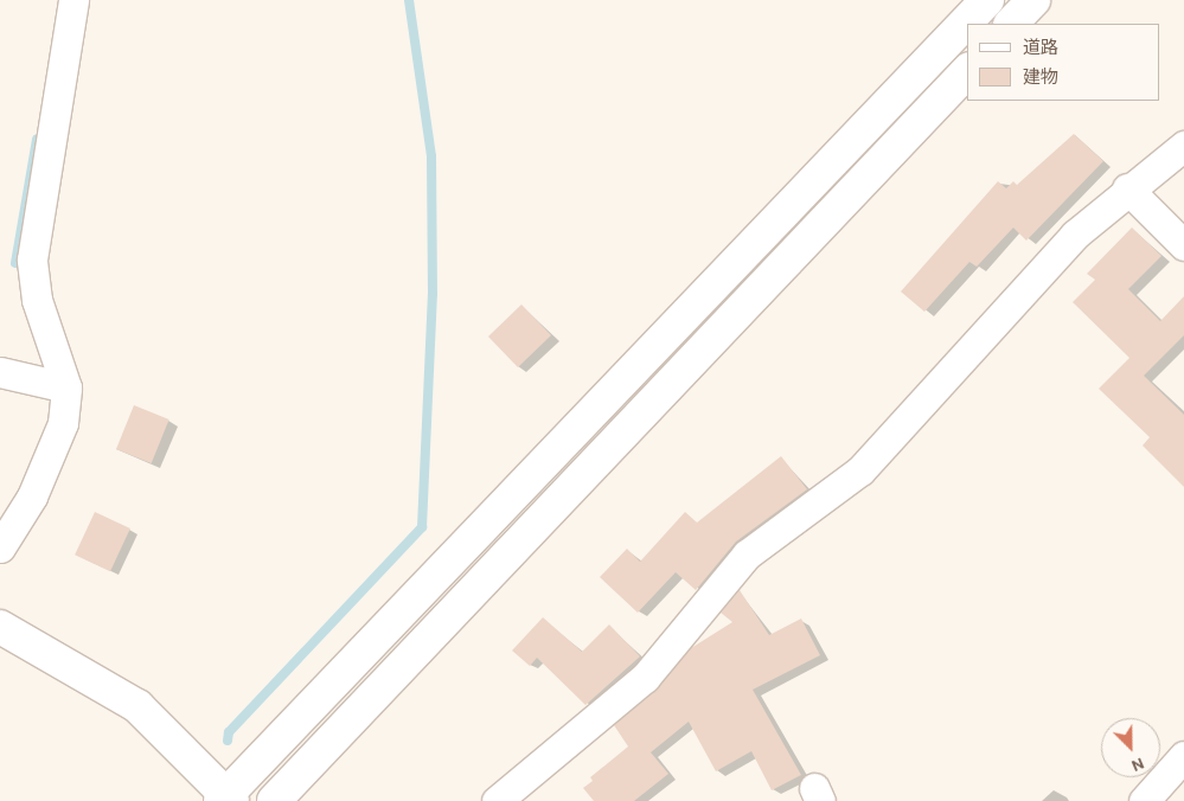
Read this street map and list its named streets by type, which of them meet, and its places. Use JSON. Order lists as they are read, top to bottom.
{
  "legend": ["道路", "建物"],
  "north": "bottom right"
}
